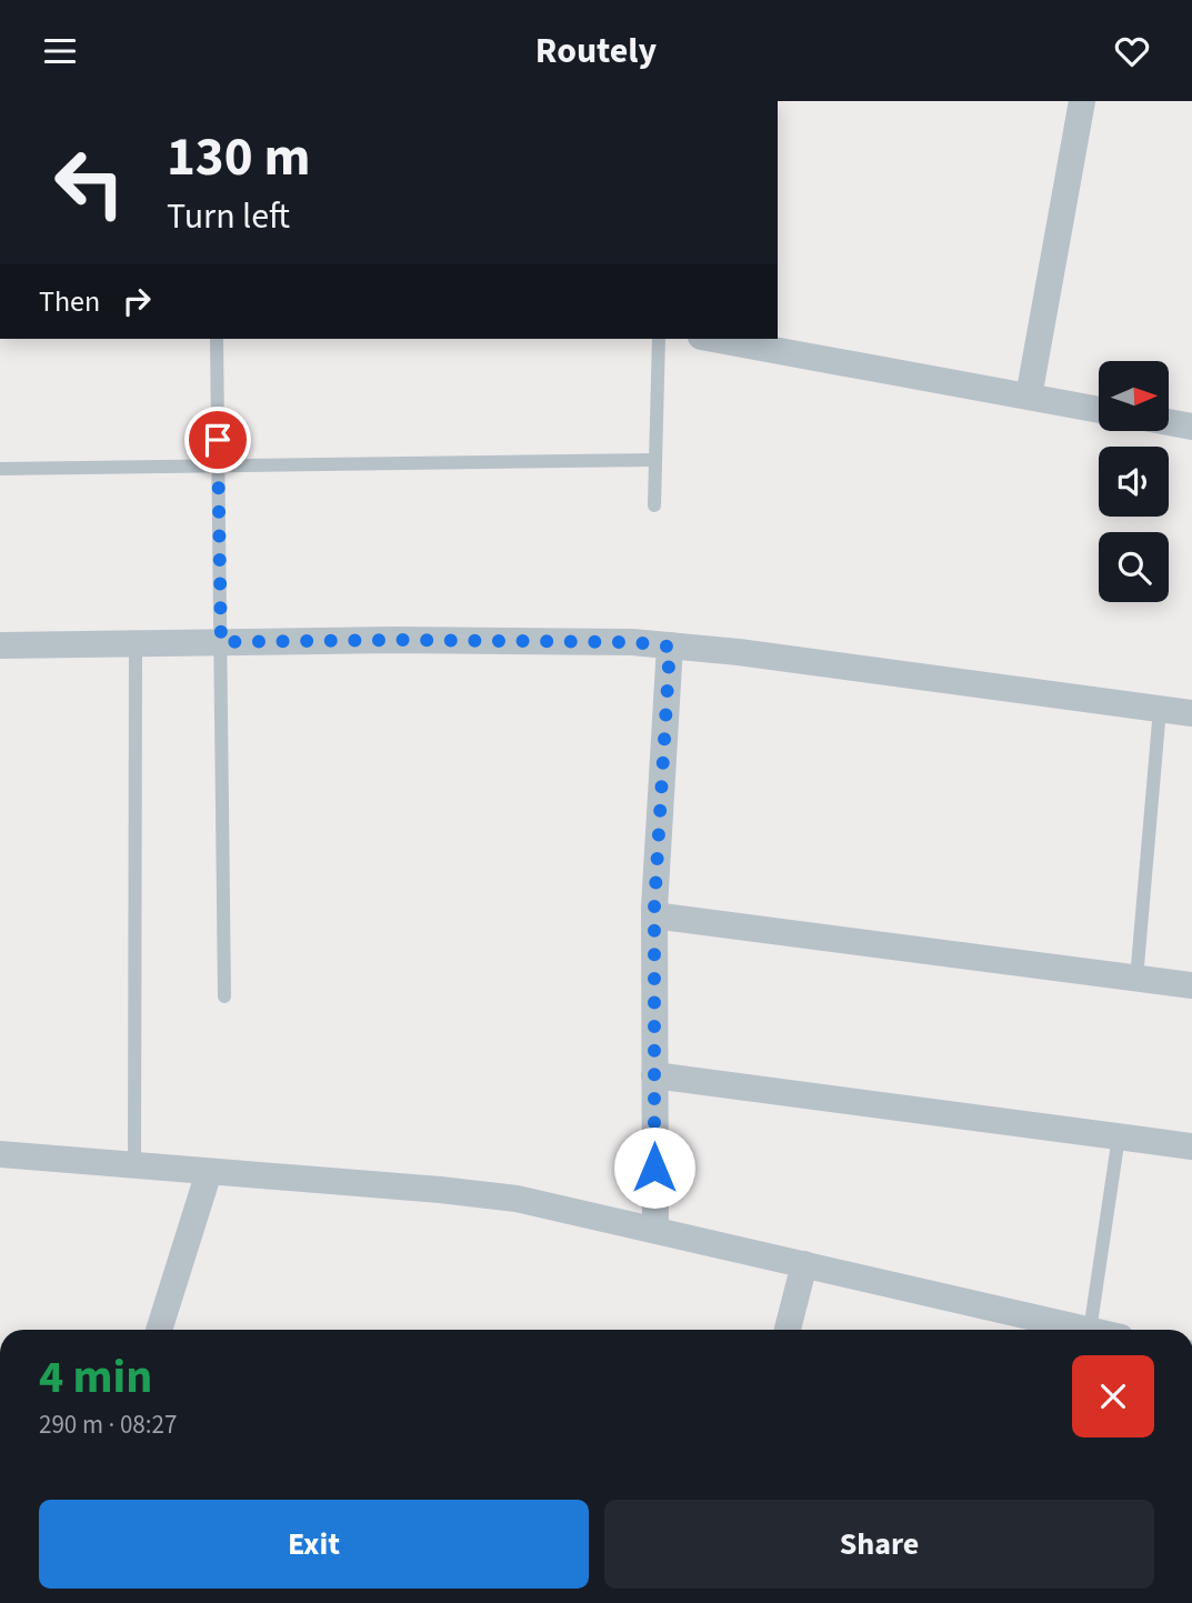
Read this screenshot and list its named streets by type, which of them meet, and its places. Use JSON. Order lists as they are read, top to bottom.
{
  "north": "right",
  "page": {
    "header": "Routely",
    "turn": ["130 m", "Turn left"],
    "then": "Then",
    "heading": ["4 min", "290 m · 08:27"],
    "buttons": ["Exit", "Share"]
  }
}
